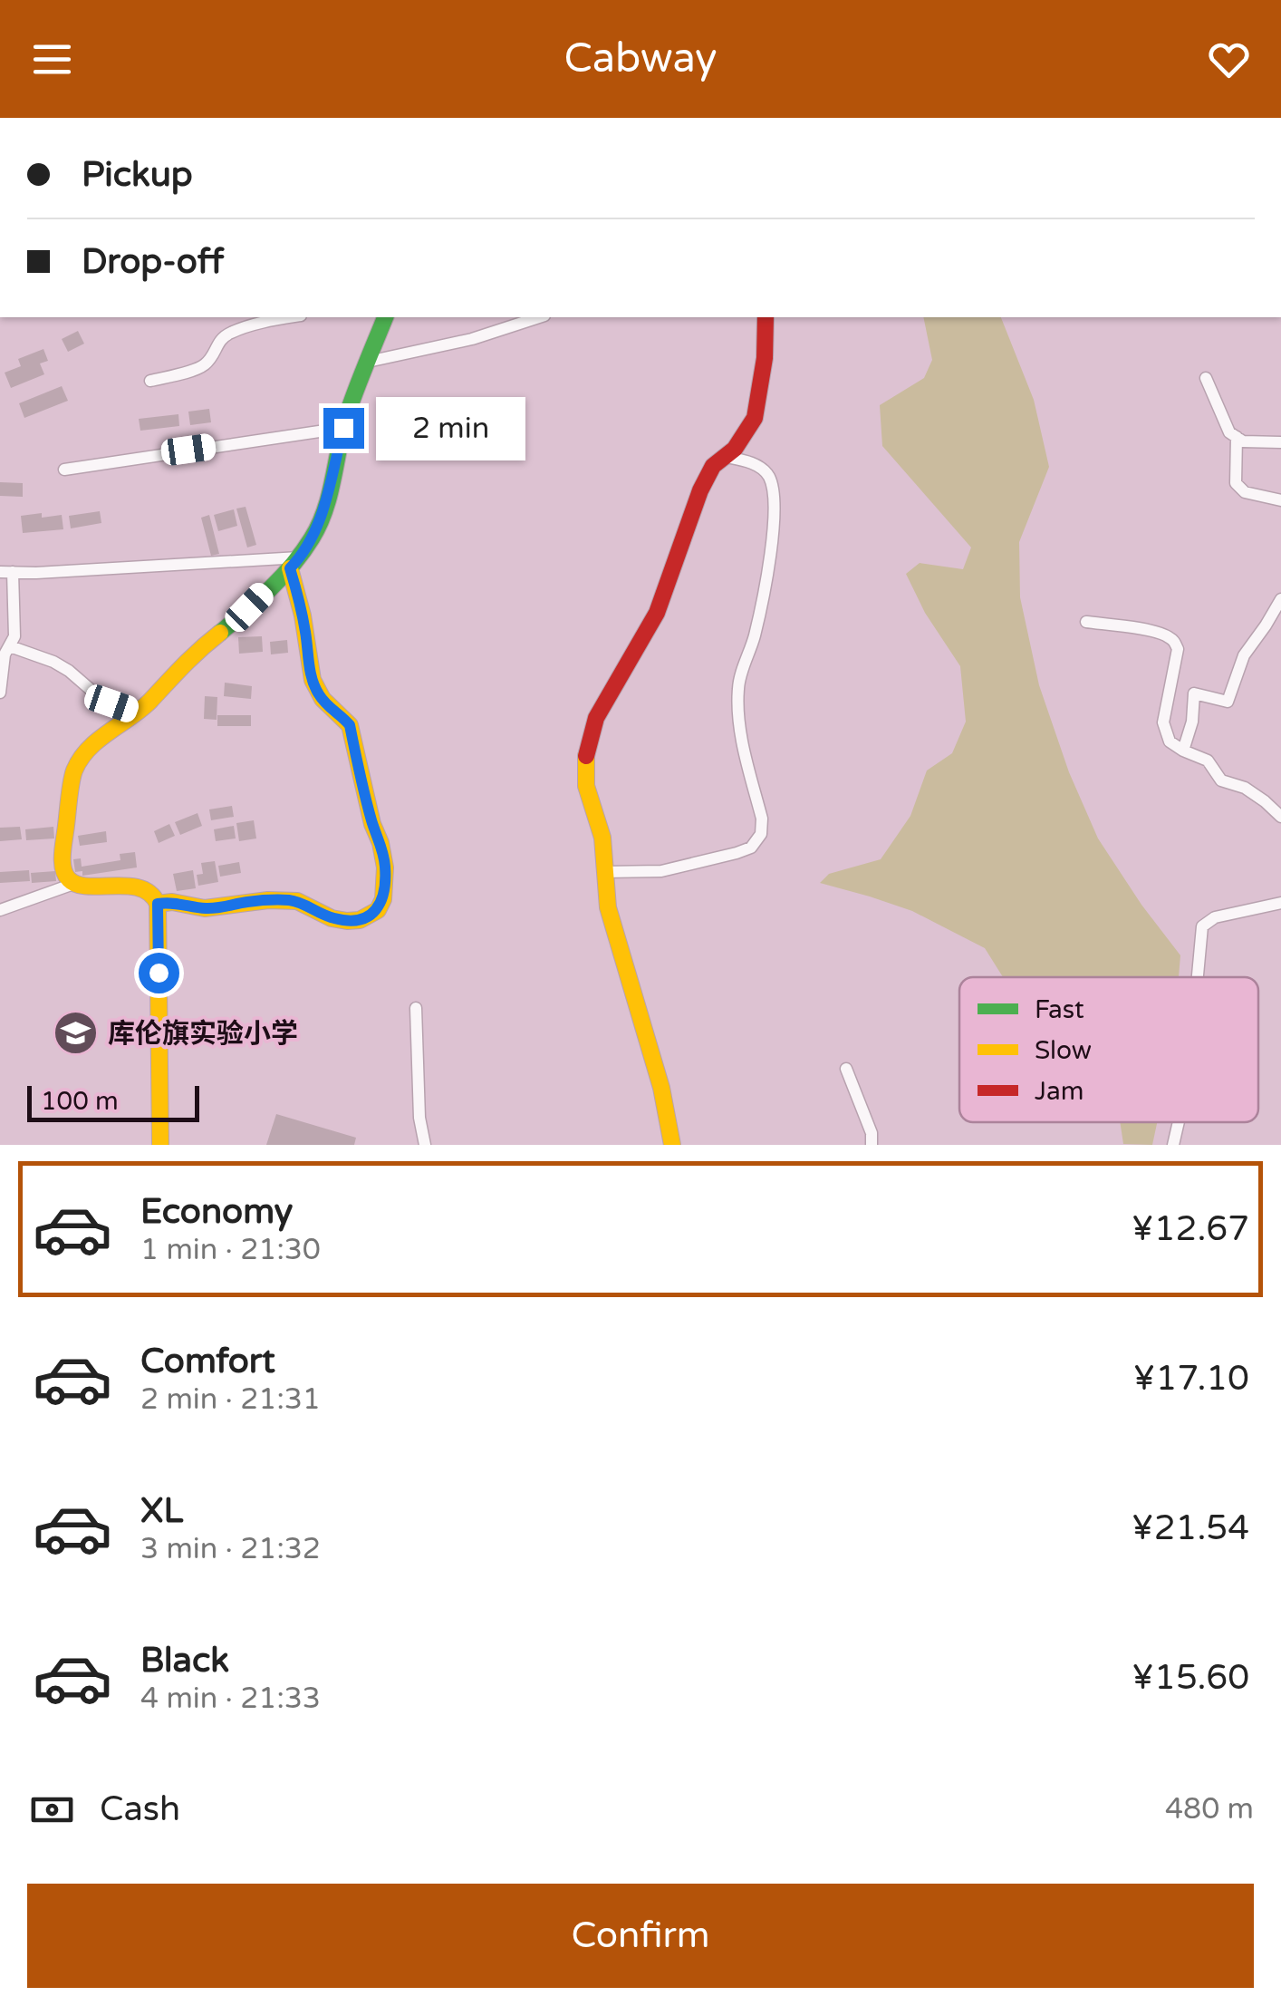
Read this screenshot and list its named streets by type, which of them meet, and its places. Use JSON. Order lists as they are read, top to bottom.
{
  "places": {
    "school or university": ["库伦旗实验小学"]
  },
  "legend": ["Fast", "Slow", "Jam"],
  "scale_bar": "100 m",
  "page": {
    "header": "Cabway",
    "banner": ["Pickup", "Drop-off"],
    "bubble": "2 min",
    "scale": "100 m",
    "list": [
      {
        "name": "Economy",
        "note": "1 min · 21:30",
        "value": "¥12.67"
      },
      {
        "name": "Comfort",
        "note": "2 min · 21:31",
        "value": "¥17.10"
      },
      {
        "name": "XL",
        "note": "3 min · 21:32",
        "value": "¥21.54"
      },
      {
        "name": "Black",
        "note": "4 min · 21:33",
        "value": "¥15.60"
      }
    ],
    "pay": ["Cash", "480 m"],
    "buttons": "Confirm"
  }
}
